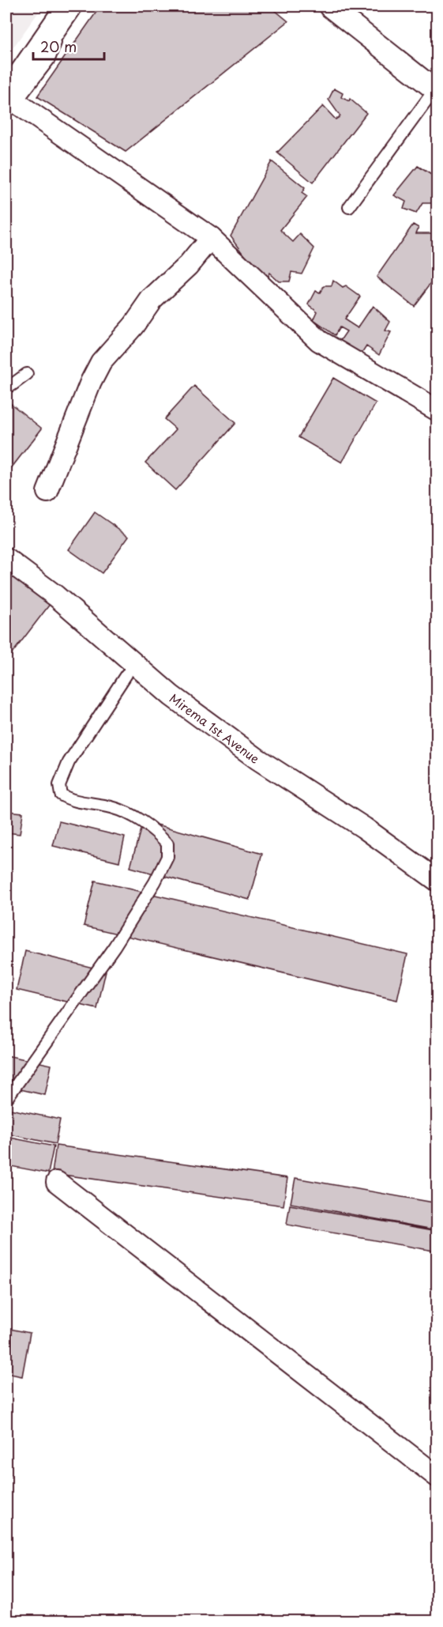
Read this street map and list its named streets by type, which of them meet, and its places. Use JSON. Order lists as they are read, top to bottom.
{
  "streets": {
    "street": ["Mirema 1st Avenue"]
  },
  "scale_bar": "20 m"
}
